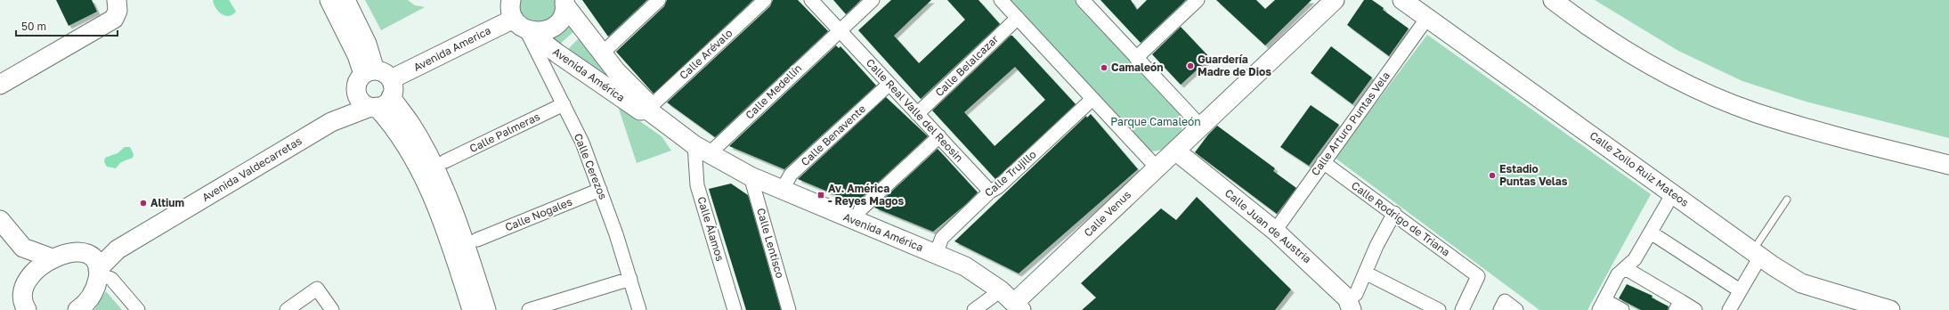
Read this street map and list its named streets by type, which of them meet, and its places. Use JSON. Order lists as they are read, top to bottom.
{
  "streets": {
    "street": [
      "Avenida America",
      "Calle Arévalo",
      "Calle Belalcazar",
      "Avenida América",
      "Calle Medellín",
      "Calle Real Valle del Reosin",
      "Calle Arturo Puntas Vela",
      "Calle Palmeras",
      "Calle Benavente",
      "Calle Cerezos",
      "Avenida Valdecarretas",
      "Calle Zoilo Ruiz Mateos",
      "Calle Trujillo",
      "Calle Venus",
      "Calle Nogales",
      "Calle Rodrigo de Triana",
      "Calle Juan de Austria",
      "Calle Álamos",
      "Calle Lentisco"
    ]
  },
  "crossings": [
    ["Avenida America", "Avenida América"],
    ["Avenida America", "Calle Cerezos"],
    ["Avenida America", "Avenida Valdecarretas"],
    ["Calle Arévalo", "Avenida América"],
    ["Calle Belalcazar", "Calle Real Valle del Reosin"],
    ["Avenida América", "Calle Medellín"],
    ["Avenida América", "Calle Benavente"],
    ["Avenida América", "Calle Cerezos"],
    ["Avenida América", "Calle Trujillo"],
    ["Avenida América", "Calle Venus"],
    ["Avenida América", "Calle Álamos"],
    ["Avenida América", "Calle Lentisco"],
    ["Calle Medellín", "Calle Real Valle del Reosin"],
    ["Calle Medellín", "Calle Álamos"],
    ["Calle Real Valle del Reosin", "Calle Benavente"],
    ["Calle Real Valle del Reosin", "Calle Trujillo"],
    ["Calle Arturo Puntas Vela", "Calle Zoilo Ruiz Mateos"],
    ["Calle Arturo Puntas Vela", "Calle Rodrigo de Triana"],
    ["Calle Arturo Puntas Vela", "Calle Juan de Austria"],
    ["Calle Palmeras", "Calle Cerezos"],
    ["Calle Cerezos", "Calle Nogales"],
    ["Calle Venus", "Calle Juan de Austria"]
  ],
  "parks": ["Parque Camaleón"],
  "places": {
    "other": [
      "Guardería Madre de Dios",
      "Camaleón",
      "Estadio Puntas Velas",
      "Altium"
    ],
    "transit": ["Av. América - Reyes Magos"]
  },
  "scale_bar": "50 m"
}
